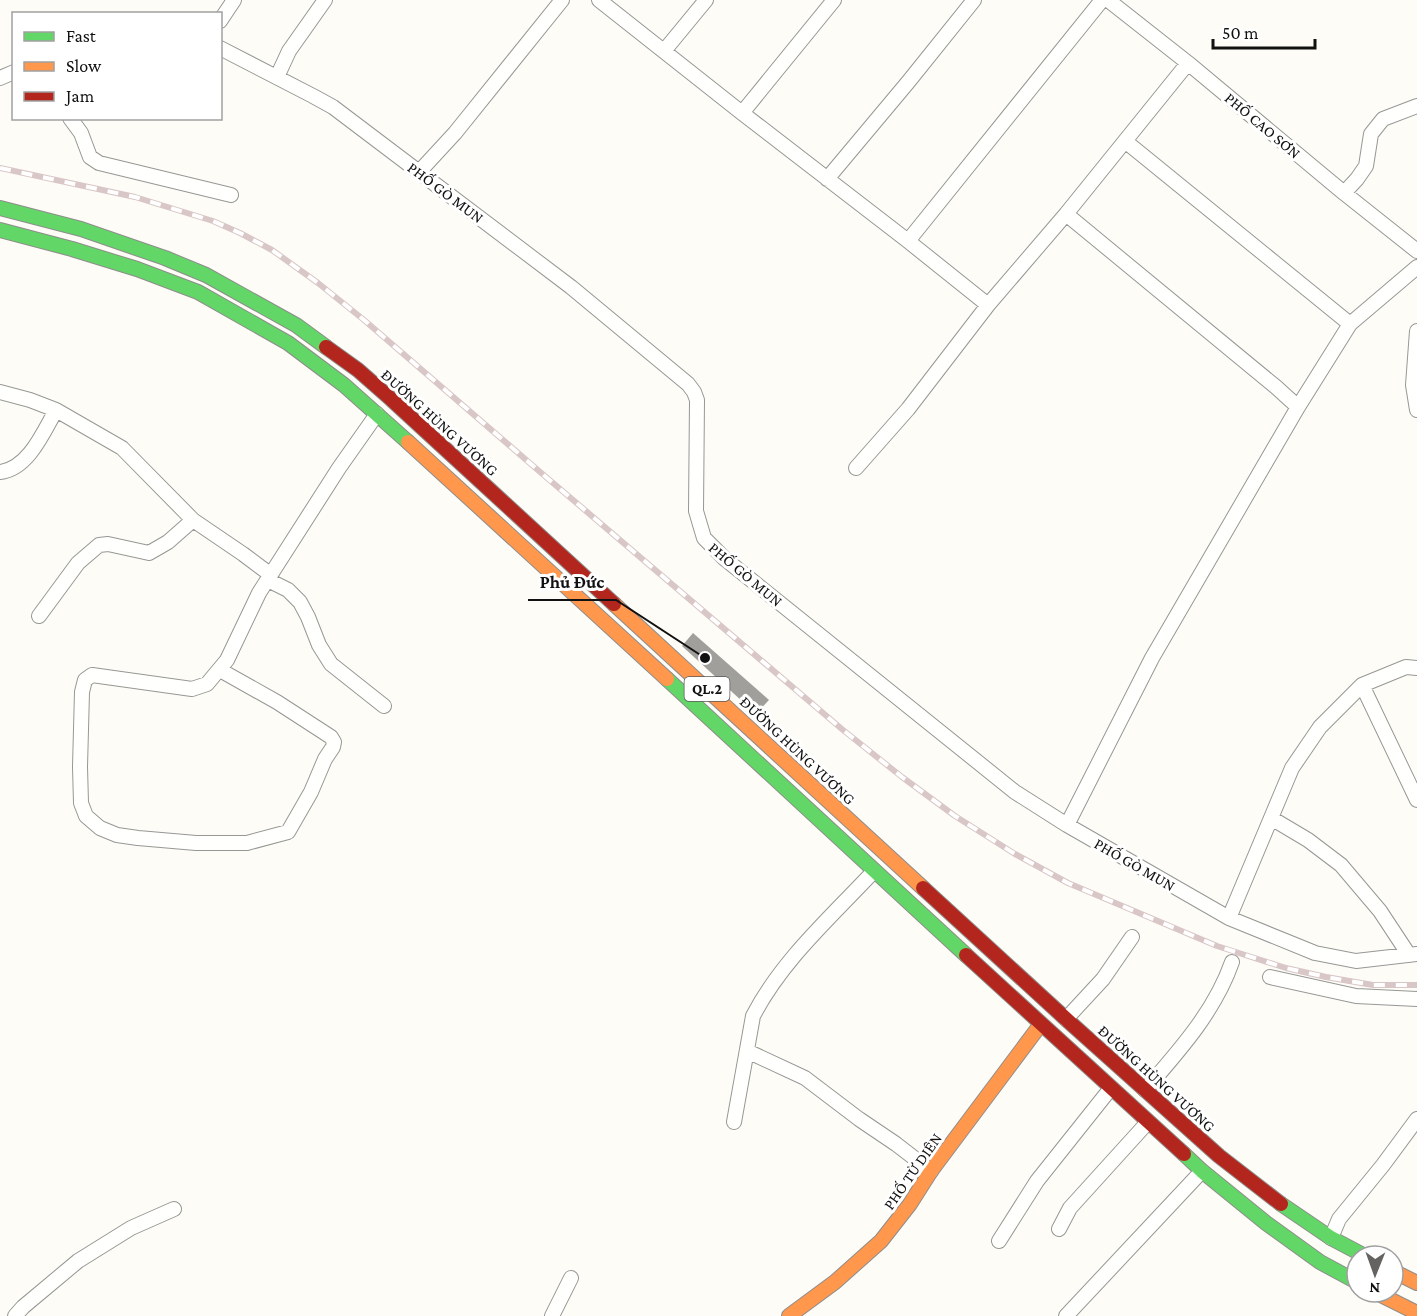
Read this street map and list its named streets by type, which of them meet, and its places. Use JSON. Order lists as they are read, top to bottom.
{
  "streets": {
    "main road": ["ĐƯỜNG HÙNG VƯƠNG", "QL.2", "PHỐ TỪ DIÊN"],
    "street": ["PHỐ CAO SƠN", "PHỐ GÒ MUN"]
  },
  "crossings": [
    ["QL.2", "PHỐ TỪ DIÊN"]
  ],
  "places": ["Phủ Đức"],
  "legend": ["Fast", "Slow", "Jam"],
  "scale_bar": "50 m",
  "north": "bottom"
}
